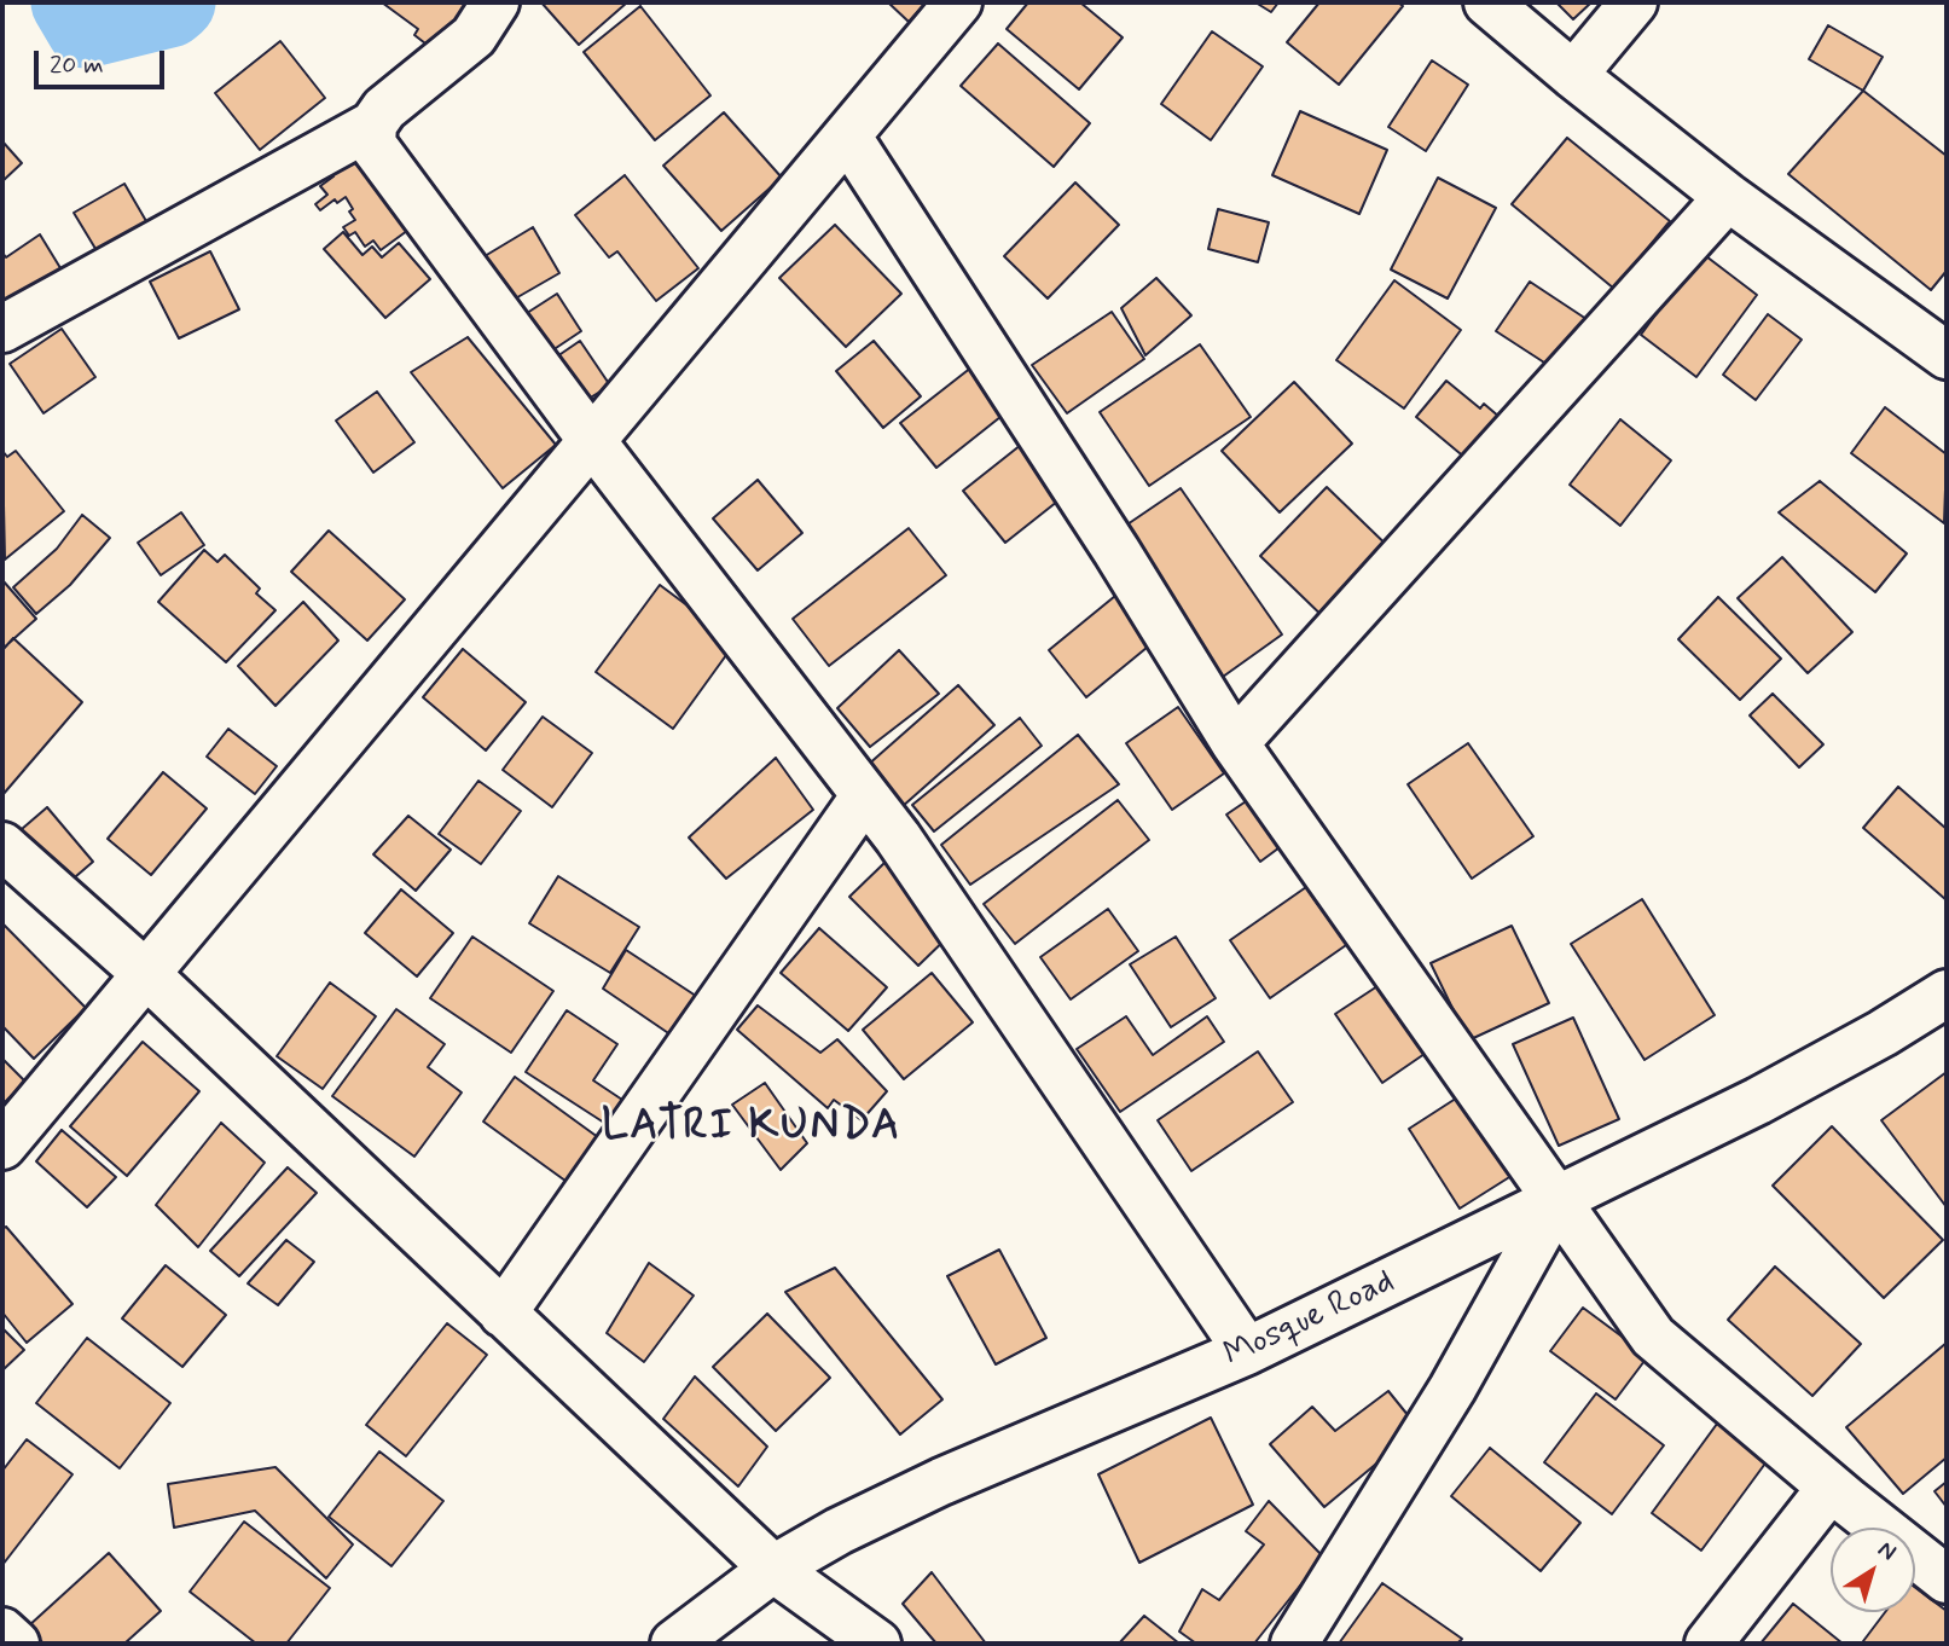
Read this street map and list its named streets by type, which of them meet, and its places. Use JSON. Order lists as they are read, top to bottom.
{
  "streets": {
    "street": ["Mosque Road"]
  },
  "districts": ["LATRI KUNDA"],
  "scale_bar": "20 m",
  "north": "top right"
}
